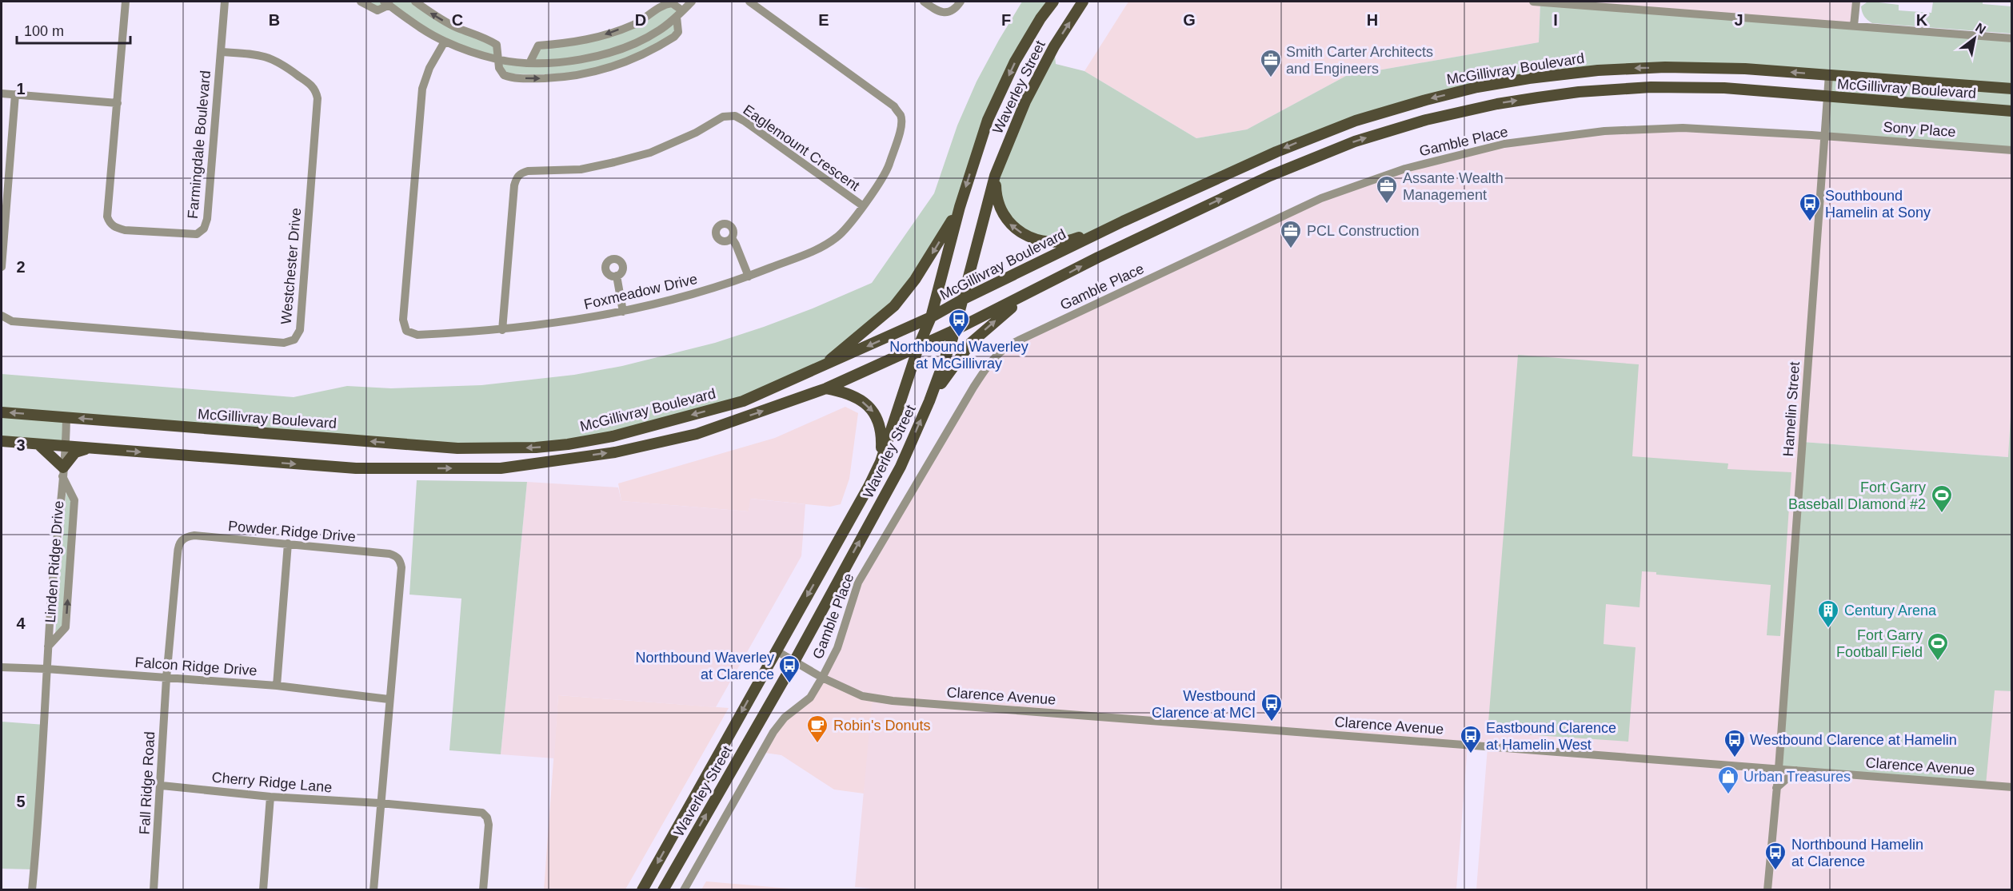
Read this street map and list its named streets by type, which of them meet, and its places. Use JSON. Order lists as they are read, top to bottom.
{
  "streets": {
    "main road": ["McGillivray Boulevard", "Waverley Street"],
    "street": [
      "Sony Place",
      "Gamble Place",
      "Farmingdale Boulevard",
      "Eaglemount Crescent",
      "Westchester Drive",
      "Foxmeadow Drive",
      "Hamelin Street",
      "Powder Ridge Drive",
      "Linden Ridge Drive",
      "Falcon Ridge Drive",
      "Clarence Avenue",
      "Cherry Ridge Lane",
      "Fall Ridge Road"
    ]
  },
  "crossings": [
    ["McGillivray Boulevard", "Waverley Street"],
    ["McGillivray Boulevard", "Hamelin Street"],
    ["McGillivray Boulevard", "Linden Ridge Drive"],
    ["Waverley Street", "Clarence Avenue"],
    ["Sony Place", "Gamble Place"],
    ["Sony Place", "Hamelin Street"],
    ["Gamble Place", "Hamelin Street"],
    ["Gamble Place", "Clarence Avenue"],
    ["Farmingdale Boulevard", "Westchester Drive"],
    ["Eaglemount Crescent", "Foxmeadow Drive"],
    ["Hamelin Street", "Clarence Avenue"],
    ["Powder Ridge Drive", "Falcon Ridge Drive"],
    ["Powder Ridge Drive", "Fall Ridge Road"],
    ["Linden Ridge Drive", "Falcon Ridge Drive"],
    ["Falcon Ridge Drive", "Fall Ridge Road"],
    ["Cherry Ridge Lane", "Fall Ridge Road"]
  ],
  "places": {
    "office": ["Smith Carter Architects and Engineers", "Assante Wealth Management", "PCL Construction"],
    "bus stop": [
      "Southbound Hamelin at Sony",
      "Northbound Waverley at McGillivray",
      "Northbound Waverley at Clarence",
      "Westbound Clarence at MCI",
      "Eastbound Clarence at Hamelin West",
      "Westbound Clarence at Hamelin",
      "Northbound Hamelin at Clarence"
    ],
    "sports": ["Fort Garry Baseball DIamond #2", "Fort Garry Football Field"],
    "building": ["Century Arena"],
    "cafe": ["Robin's Donuts"],
    "shop": ["Urban Treasures"]
  },
  "scale_bar": "100 m",
  "north": "top right",
  "grid": {
    "columns": [
      "B",
      "C",
      "D",
      "E",
      "F",
      "G",
      "H",
      "I",
      "J",
      "K"
    ],
    "rows": [
      "1",
      "2",
      "3",
      "4",
      "5"
    ]
  }
}
